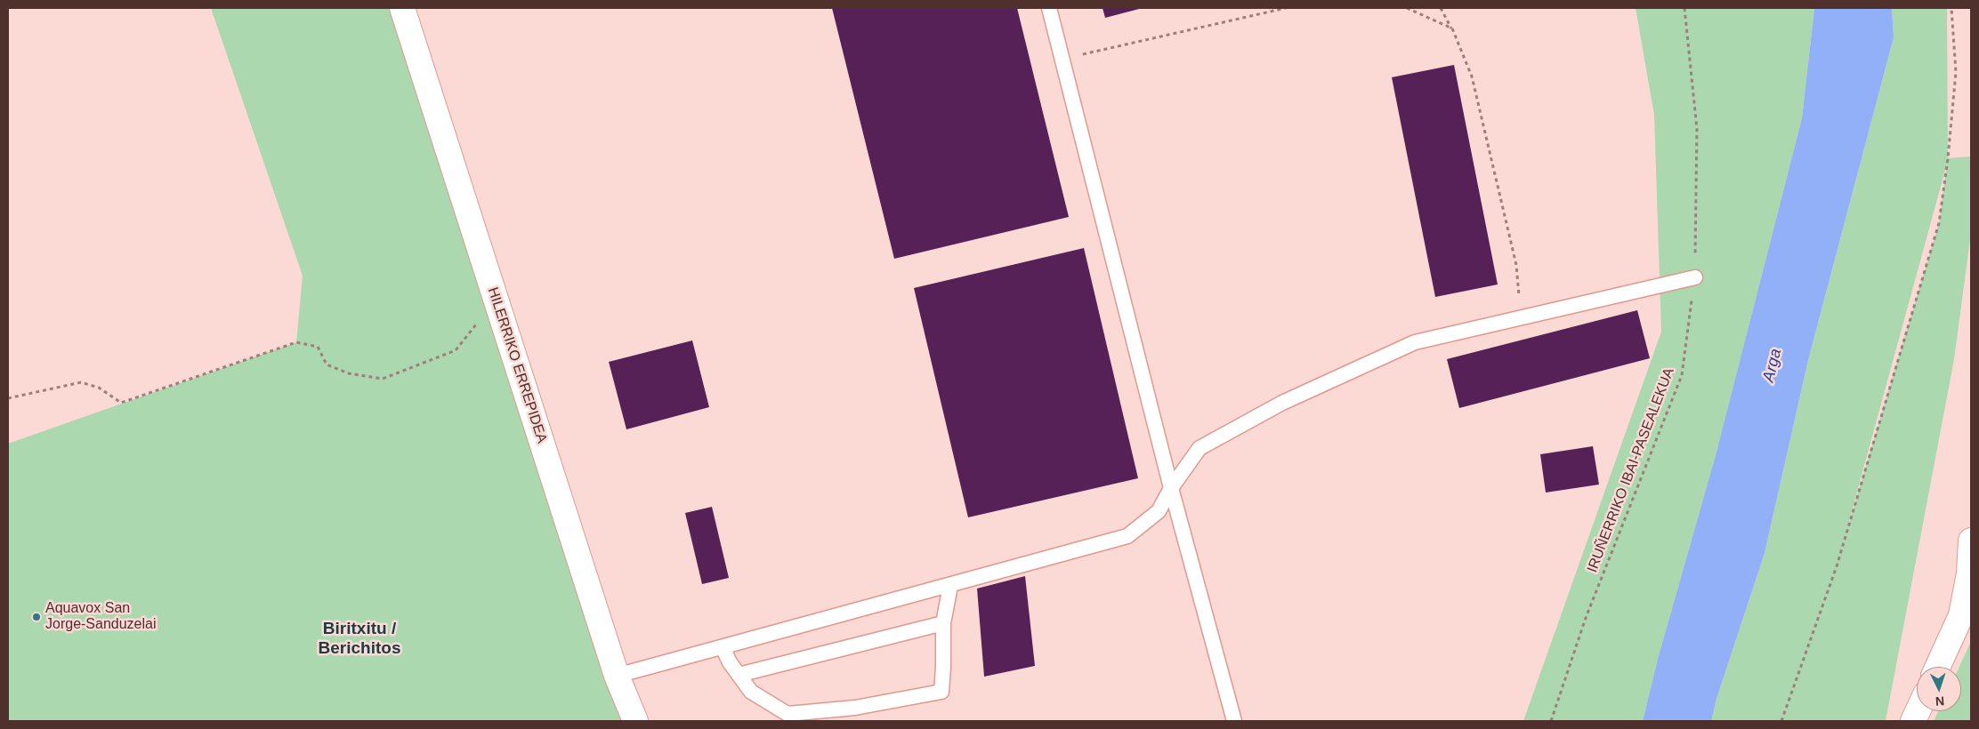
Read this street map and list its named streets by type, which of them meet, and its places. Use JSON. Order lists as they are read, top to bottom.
{
  "streets": {
    "street": ["HILERRIKO ERREPIDEA"],
    "path": ["IRUÑERRIKO IBAI-PASEALEKUA"]
  },
  "districts": ["Biritxitu / Berichitos"],
  "water": ["Arga"],
  "places": ["Aquavox San Jorge-Sanduzelai"],
  "north": "bottom"
}
